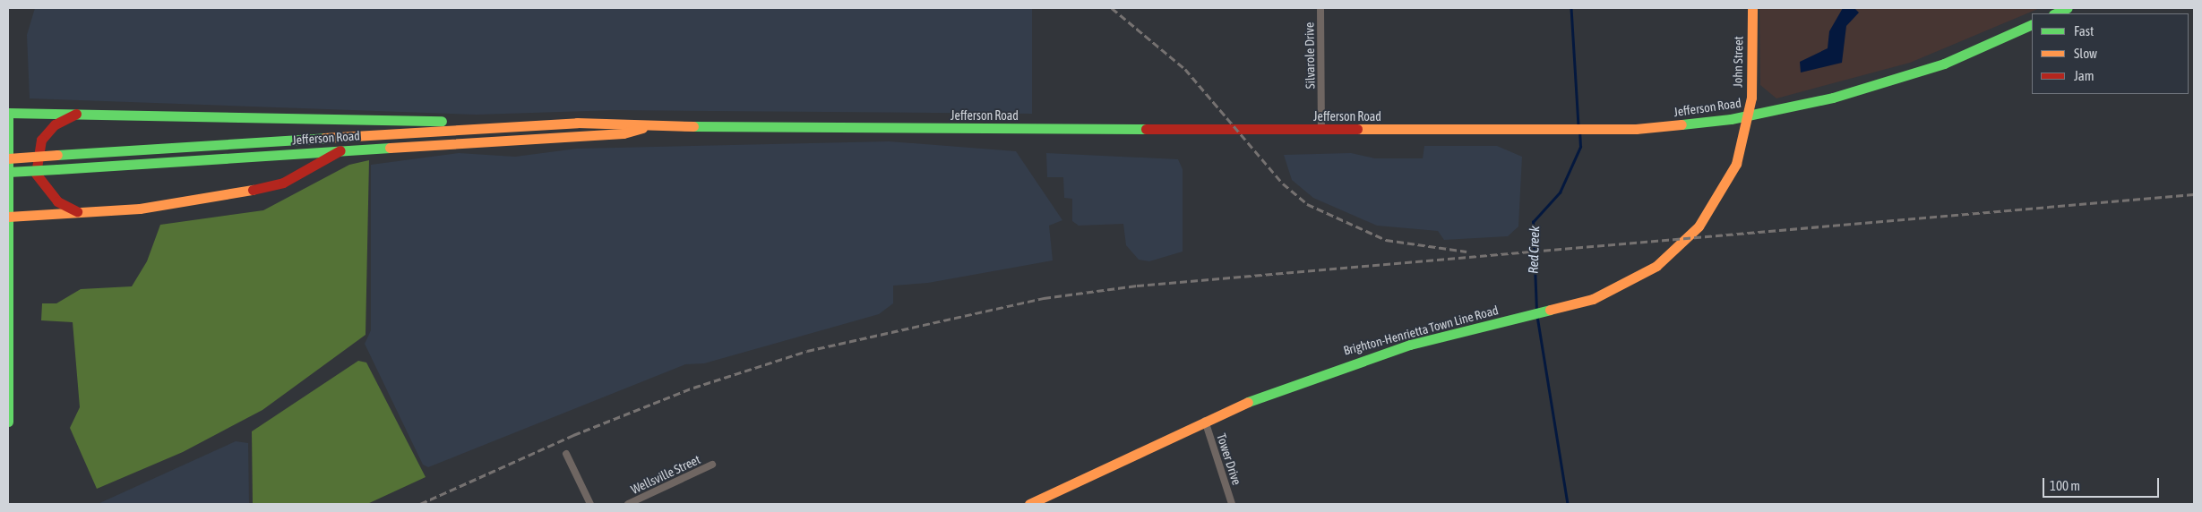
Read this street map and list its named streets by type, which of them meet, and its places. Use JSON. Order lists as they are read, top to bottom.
{
  "streets": {
    "main road": ["John Street", "Jefferson Road", "Brighton-Henrietta Town Line Road"],
    "street": ["Silvarole Drive", "Tower Drive", "Wellsville Street"]
  },
  "crossings": [
    ["Silvarole Drive", "Jefferson Road"],
    ["John Street", "Jefferson Road"],
    ["John Street", "Brighton-Henrietta Town Line Road"],
    ["Jefferson Road", "Brighton-Henrietta Town Line Road"],
    ["Brighton-Henrietta Town Line Road", "Tower Drive"]
  ],
  "water": ["Red Creek"],
  "legend": ["Fast", "Slow", "Jam"],
  "scale_bar": "100 m"
}
